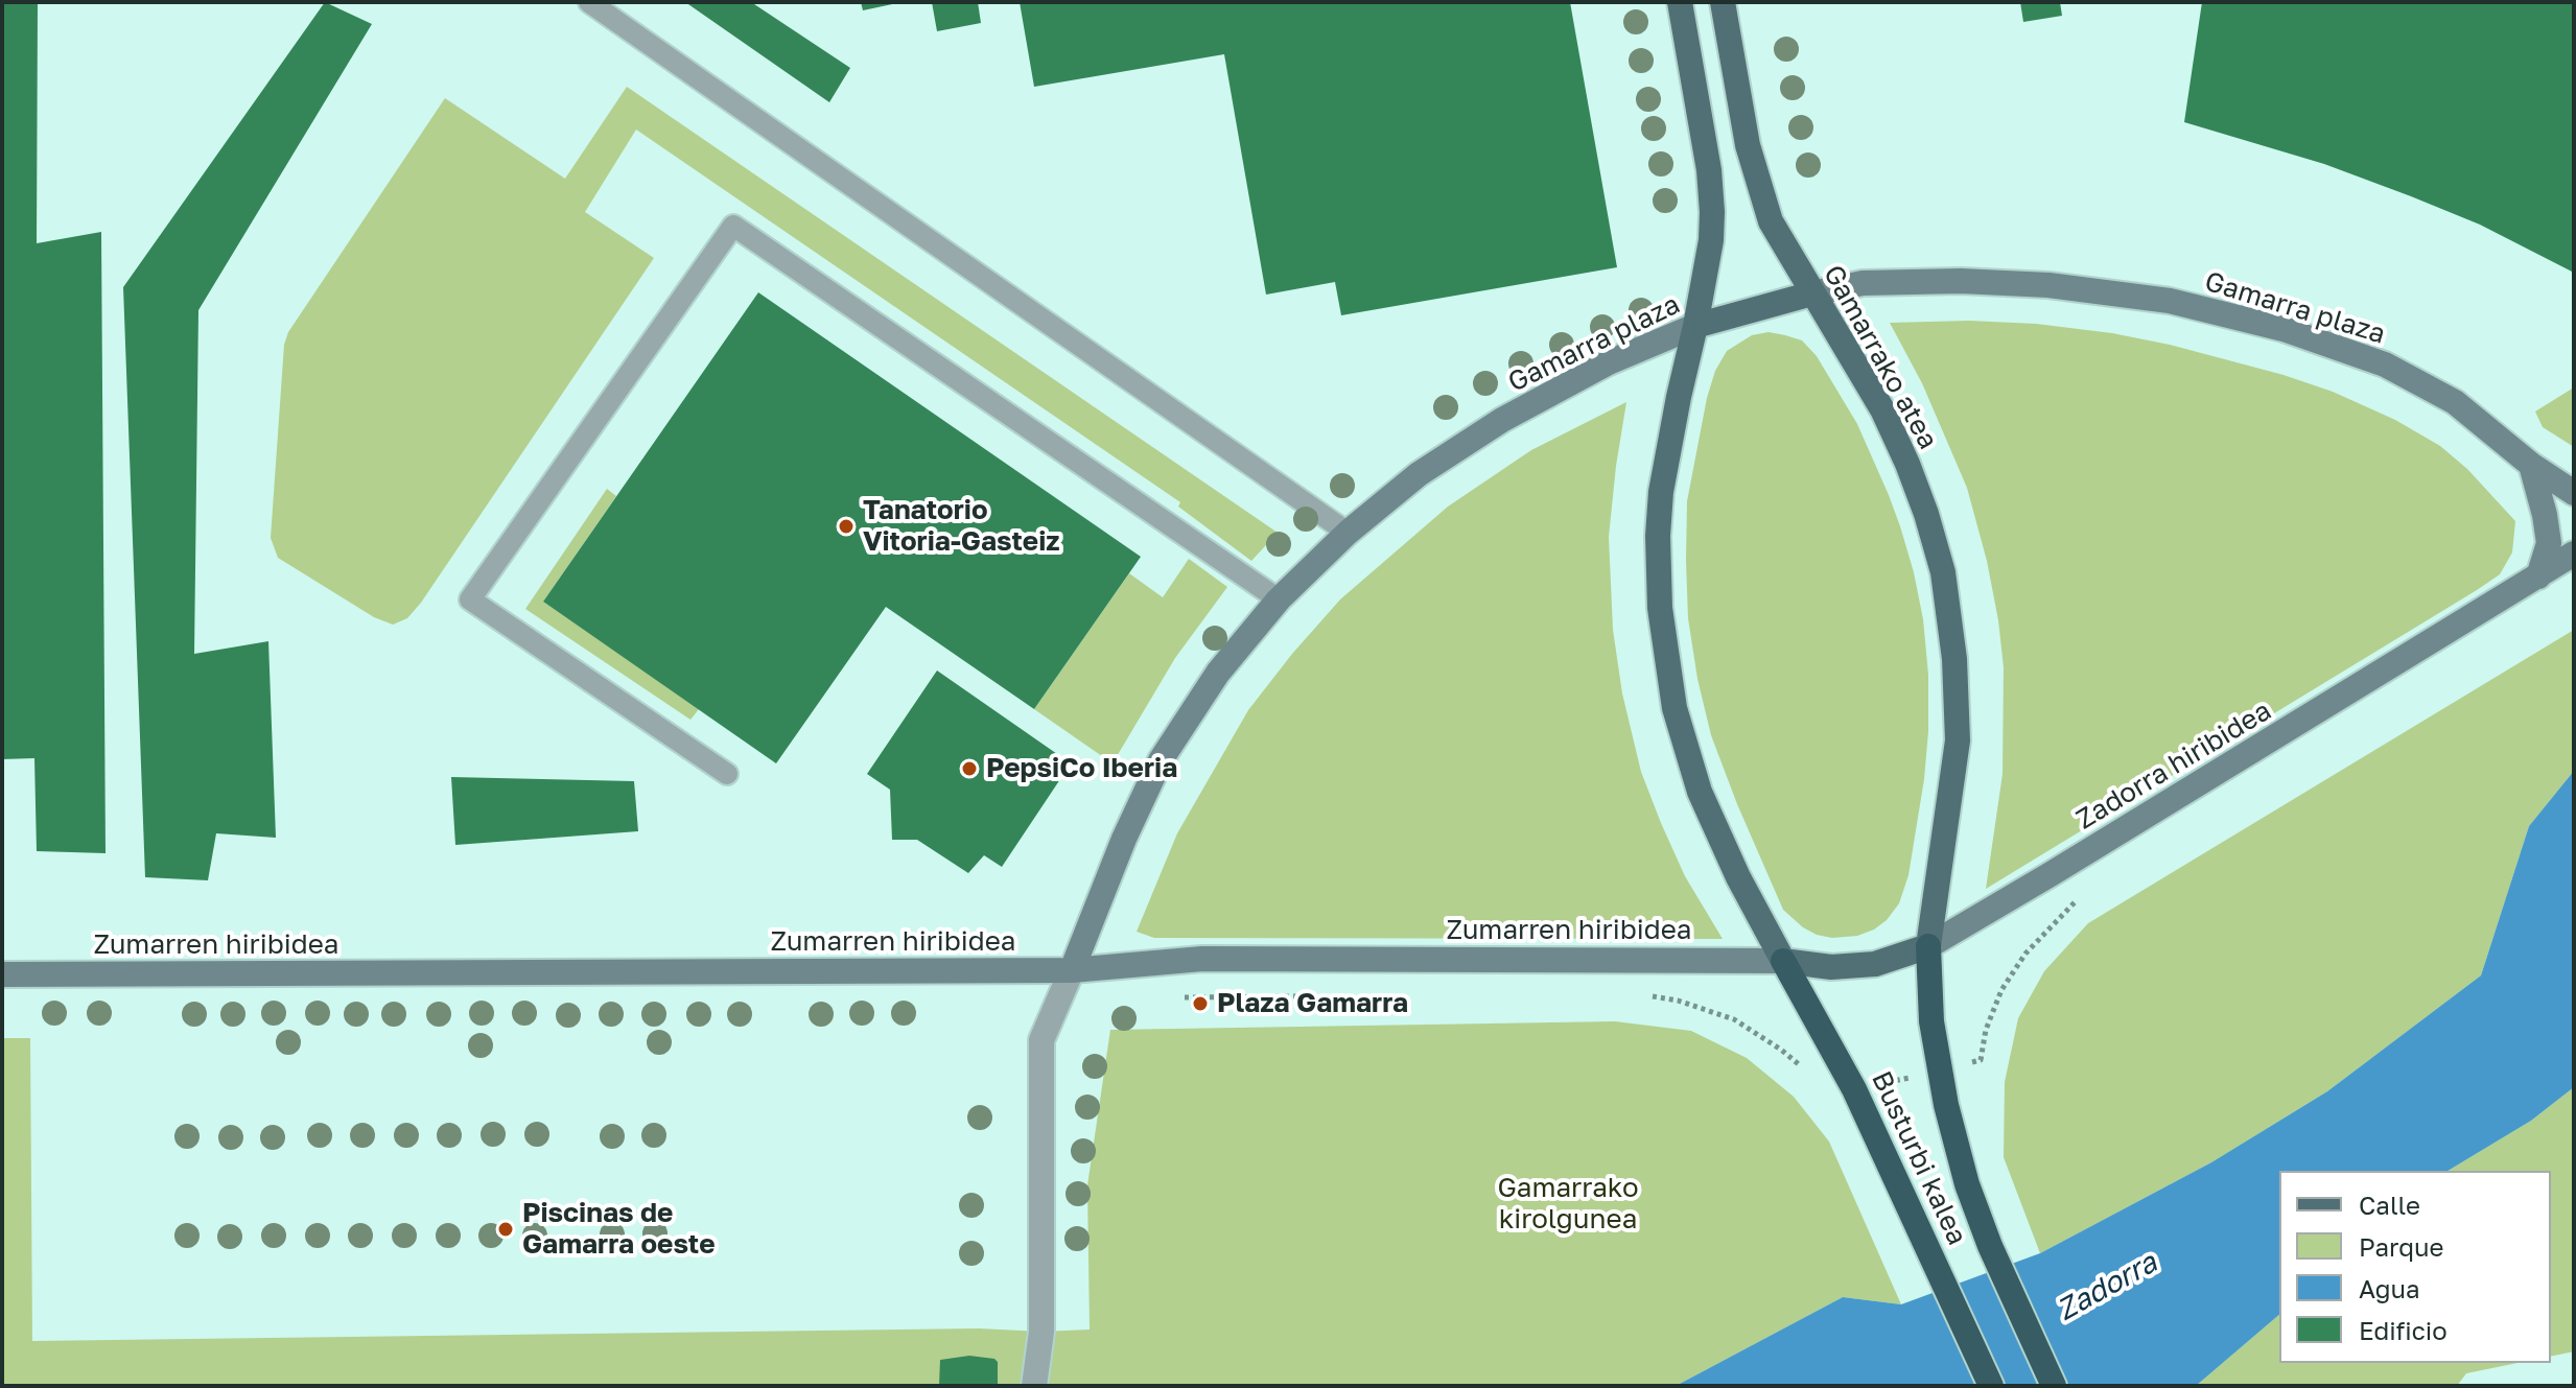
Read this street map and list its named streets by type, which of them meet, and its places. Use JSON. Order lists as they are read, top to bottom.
{
  "streets": {
    "highway": ["Busturbi kalea"],
    "main road": ["Gamarra plaza", "Gamarrako atea", "Zadorra hiribidea"],
    "street": ["Zumarren hiribidea"]
  },
  "crossings": [
    ["Gamarra plaza", "Gamarrako atea"],
    ["Gamarra plaza", "Zumarren hiribidea"],
    ["Gamarrako atea", "Zadorra hiribidea"],
    ["Gamarrako atea", "Busturbi kalea"],
    ["Zadorra hiribidea", "Zumarren hiribidea"],
    ["Zadorra hiribidea", "Busturbi kalea"],
    ["Zumarren hiribidea", "Busturbi kalea"]
  ],
  "water": ["Zadorra"],
  "parks": ["Gamarrako kirolgunea"],
  "places": [
    "Tanatorio Vitoria-Gasteiz",
    "PepsiCo Iberia",
    "Plaza Gamarra",
    "Piscinas de Gamarra oeste"
  ],
  "legend": [
    "Calle",
    "Parque",
    "Agua",
    "Edificio"
  ]
}
